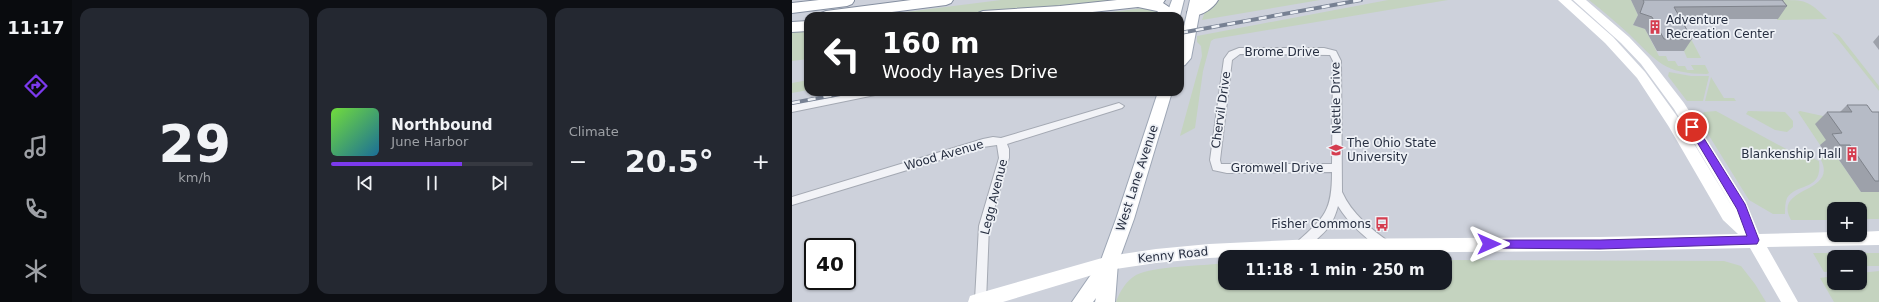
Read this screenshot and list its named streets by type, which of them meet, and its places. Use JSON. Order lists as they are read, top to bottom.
{
  "streets": {
    "main road": ["West Lane Avenue"],
    "street": [
      "Brome Drive",
      "Nettle Drive",
      "Chervil Drive",
      "Wood Avenue",
      "Gromwell Drive",
      "Legg Avenue",
      "Kenny Road"
    ]
  },
  "crossings": [
    ["Brome Drive", "Nettle Drive"],
    ["Brome Drive", "Chervil Drive"],
    ["Nettle Drive", "Gromwell Drive"],
    ["Nettle Drive", "Kenny Road"],
    ["Chervil Drive", "Gromwell Drive"],
    ["Wood Avenue", "Legg Avenue"],
    ["West Lane Avenue", "Kenny Road"],
    ["Legg Avenue", "Kenny Road"]
  ],
  "places": {
    "building": ["Adventure Recreation Center", "Blankenship Hall"],
    "school or university": ["The Ohio State University"],
    "bus stop": ["Fisher Commons"]
  },
  "page": {
    "tabs": "11:17",
    "tile": [
      ["29", "km/h"],
      "Climate"
    ],
    "turn": ["160 m", "Woody Hayes Drive"],
    "song": ["Northbound", "June Harbor"],
    "heat": ["−", "20.5°", "+"],
    "map_buttons": ["+", "−"],
    "limit": "40",
    "trip": "11:18 · 1 min · 250 m"
  }
}
